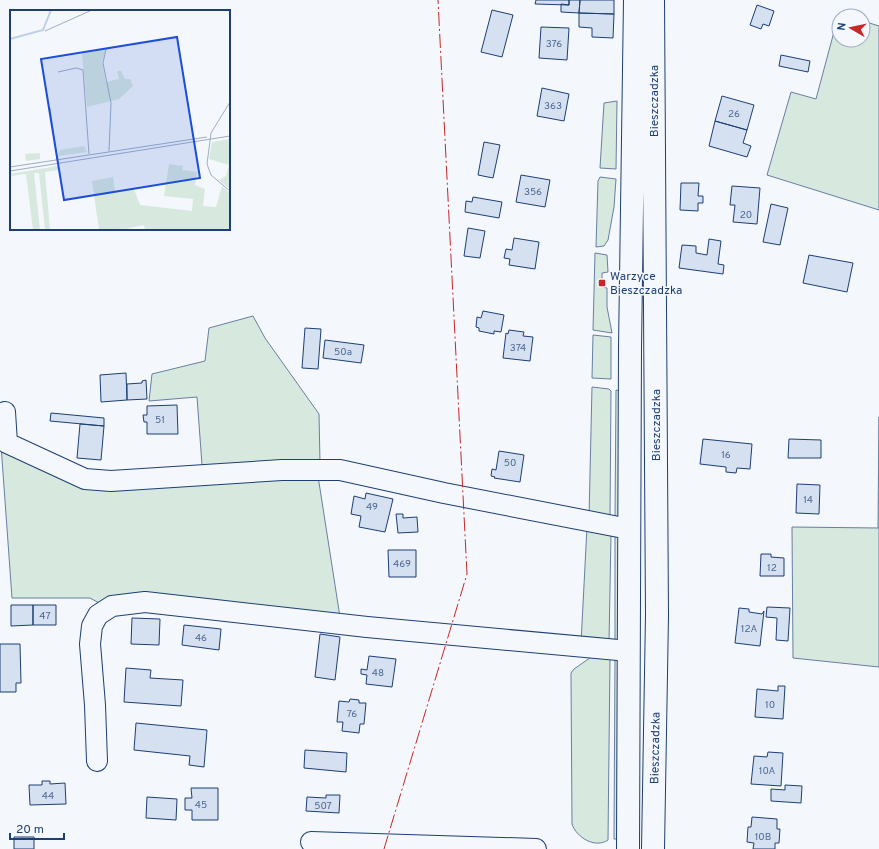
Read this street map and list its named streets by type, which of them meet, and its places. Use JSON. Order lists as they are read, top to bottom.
{
  "streets": {
    "main road": ["Bieszczadzka"]
  },
  "places": {
    "transit": ["Warzyce Bieszczadzka"]
  },
  "house_numbers": [
    "376",
    "363",
    "26",
    "356",
    "20",
    "374",
    "50a",
    "51",
    "16",
    "50",
    "14",
    "49",
    "469",
    "12",
    "47",
    "12A",
    "46",
    "48",
    "10",
    "76",
    "10A",
    "44",
    "45",
    "507",
    "10B"
  ],
  "scale_bar": "20 m",
  "north": "left"
}
